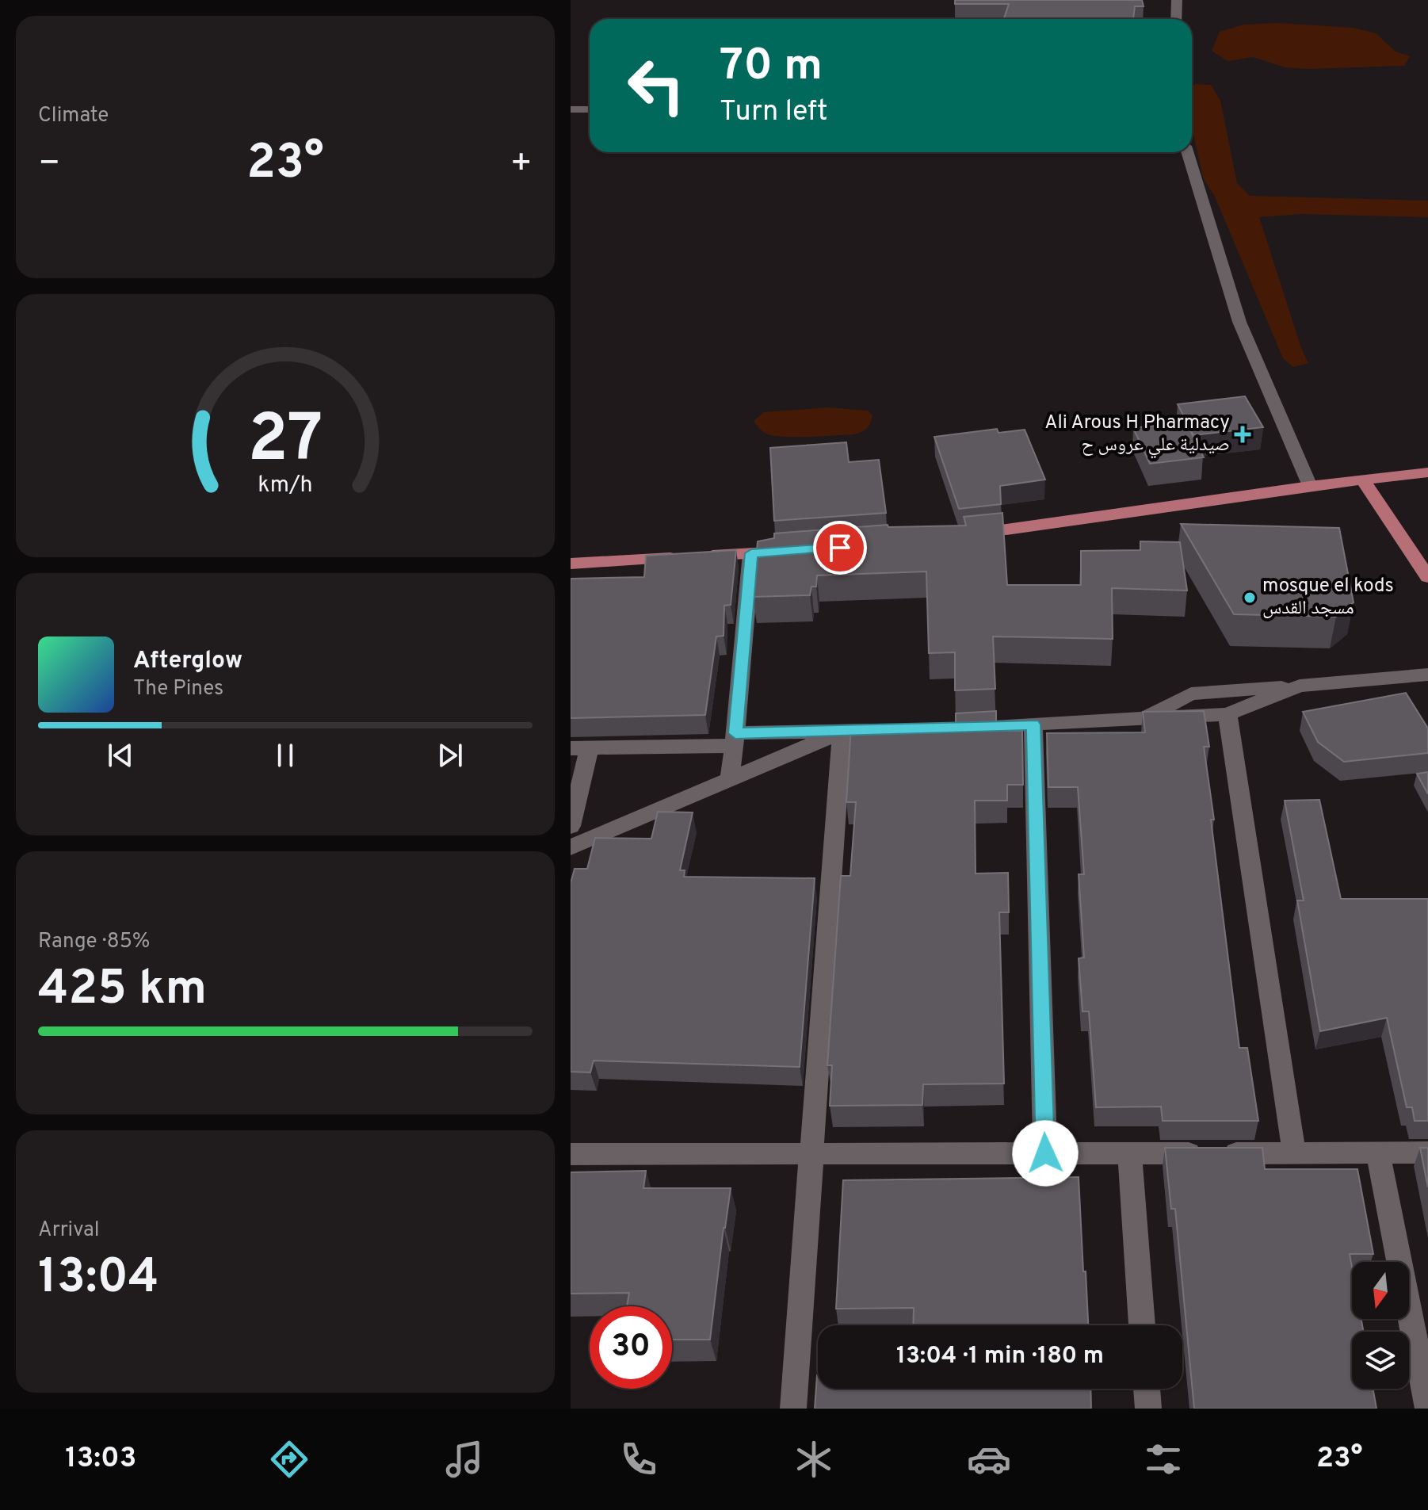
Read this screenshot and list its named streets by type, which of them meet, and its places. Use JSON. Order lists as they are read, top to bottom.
{
  "places": {
    "health": ["Ali Arous H Pharmacy صيدلية علي عروس ح"],
    "other": ["mosque el kods مسجد القدس"]
  },
  "north": "bottom",
  "page": {
    "tile": [
      "Climate",
      ["Range · 85%", "425 km"],
      ["Arrival", "13:04"]
    ],
    "turn": ["70 m", "Turn left"],
    "heat": ["−", "23°", "+"],
    "song": ["Afterglow", "The Pines"],
    "limit": "30",
    "trip": "13:04 · 1 min · 180 m",
    "tabs": ["13:03", "23°"],
    "gauge": ["27", "km/h"]
  }
}
